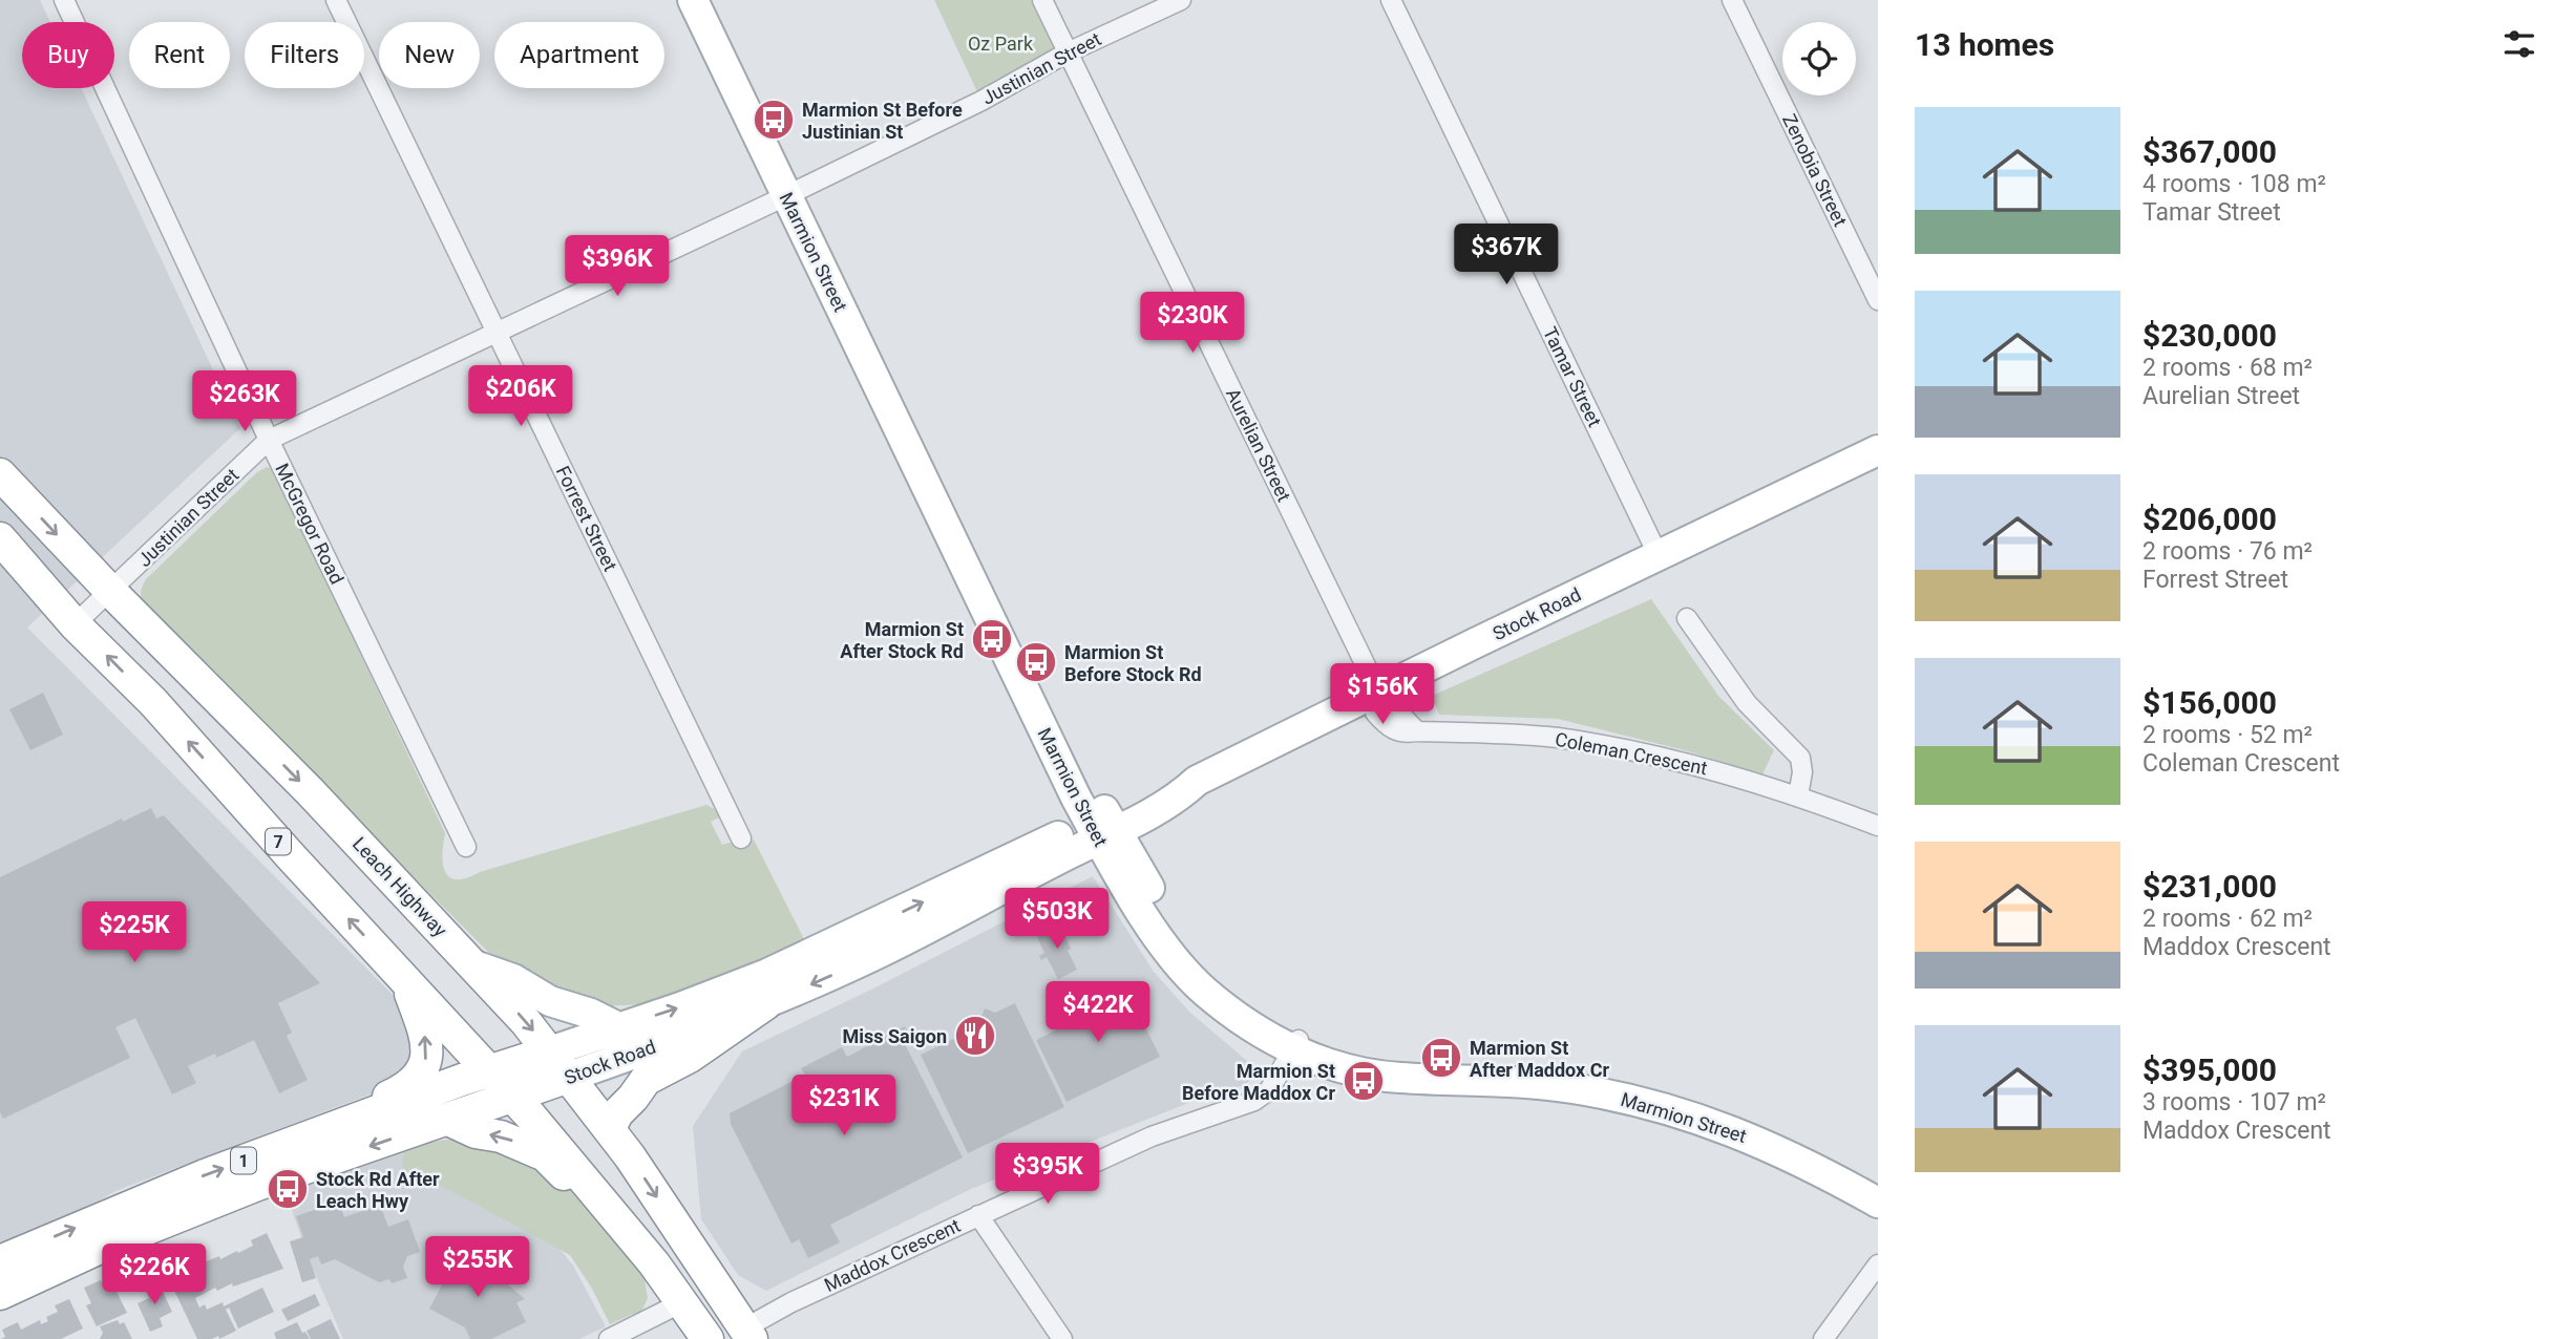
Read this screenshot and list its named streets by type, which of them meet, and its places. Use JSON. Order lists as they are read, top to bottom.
{
  "streets": {
    "highway": [
      "Stock Road",
      "7",
      "Leach Highway",
      "1"
    ],
    "main road": ["Marmion Street"],
    "street": [
      "Justinian Street",
      "Zenobia Street",
      "Tamar Street",
      "Aurelian Street",
      "Forrest Street",
      "McGregor Road",
      "Coleman Crescent",
      "Maddox Crescent"
    ]
  },
  "crossings": [
    ["Justinian Street", "Marmion Street"],
    ["Justinian Street", "Aurelian Street"],
    ["Justinian Street", "Forrest Street"],
    ["Justinian Street", "McGregor Road"],
    ["Justinian Street", "7"],
    ["Justinian Street", "Leach Highway"],
    ["Marmion Street", "Stock Road"],
    ["Marmion Street", "Maddox Crescent"],
    ["Tamar Street", "Stock Road"],
    ["Aurelian Street", "Stock Road"],
    ["Aurelian Street", "Coleman Crescent"],
    ["Stock Road", "Coleman Crescent"],
    ["Stock Road", "7"],
    ["Stock Road", "Leach Highway"],
    ["Leach Highway", "Maddox Crescent"]
  ],
  "parks": ["Oz Park"],
  "places": {
    "bus stop": [
      "Marmion St Before Justinian St",
      "Marmion St After Stock Rd",
      "Marmion St Before Stock Rd",
      "Marmion St After Maddox Cr",
      "Marmion St Before Maddox Cr",
      "Stock Rd After Leach Hwy"
    ],
    "restaurant": ["Miss Saigon"]
  },
  "page": {
    "heading": "13 homes",
    "chip": [
      "Buy",
      "Rent",
      "Filters",
      "New",
      "Apartment"
    ],
    "list": [
      {
        "name": "$367,000",
        "note": "4 rooms · 108 m² · Tamar Street"
      },
      {
        "name": "$230,000",
        "note": "2 rooms · 68 m² · Aurelian Street"
      },
      {
        "name": "$206,000",
        "note": "2 rooms · 76 m² · Forrest Street"
      },
      {
        "name": "$156,000",
        "note": "2 rooms · 52 m² · Coleman Crescent"
      },
      {
        "name": "$231,000",
        "note": "2 rooms · 62 m² · Maddox Crescent"
      },
      {
        "name": "$395,000",
        "note": "3 rooms · 107 m² · Maddox Crescent"
      }
    ],
    "price": [
      "$367K",
      "$396K",
      "$230K",
      "$206K",
      "$263K",
      "$156K",
      "$503K",
      "$225K",
      "$422K",
      "$231K",
      "$395K",
      "$255K",
      "$226K"
    ]
  }
}
